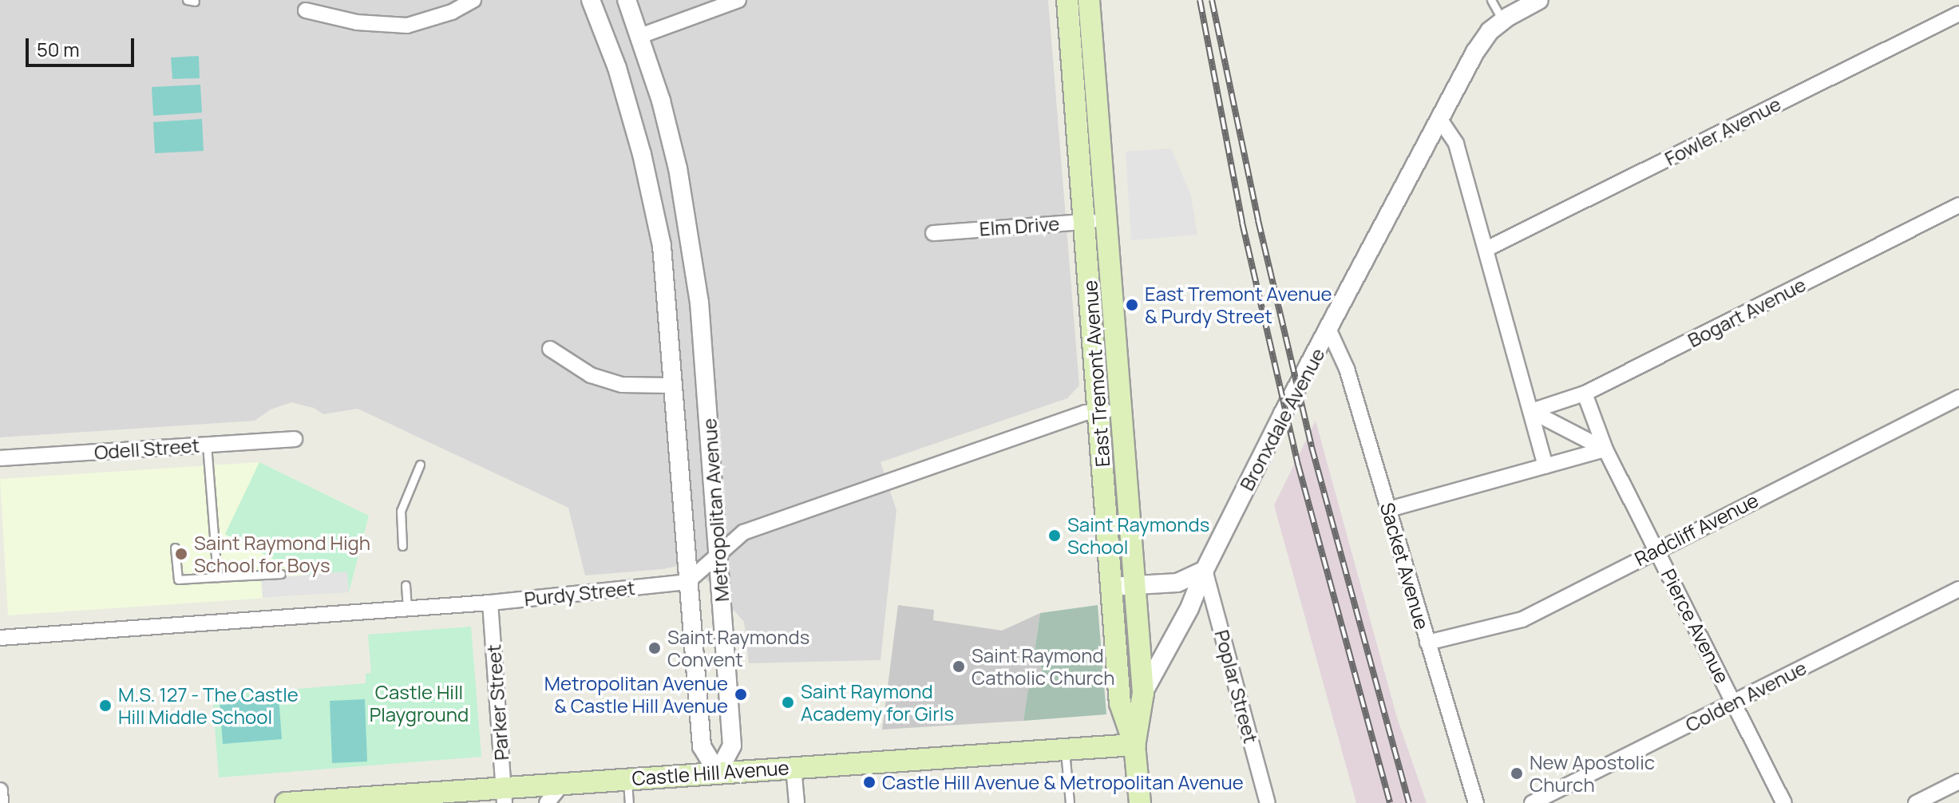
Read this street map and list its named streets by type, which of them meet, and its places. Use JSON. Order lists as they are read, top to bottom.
{
  "streets": {
    "main road": ["East Tremont Avenue", "Castle Hill Avenue"],
    "street": [
      "Fowler Avenue",
      "Elm Drive",
      "Bogart Avenue",
      "Bronxdale Avenue",
      "Odell Street",
      "Metropolitan Avenue",
      "Radcliff Avenue",
      "Sacket Avenue",
      "Purdy Street",
      "Pierce Avenue",
      "Poplar Street",
      "Colden Avenue",
      "Parker Street"
    ]
  },
  "crossings": [
    ["Elm Drive", "East Tremont Avenue"],
    ["Bogart Avenue", "Pierce Avenue"],
    ["East Tremont Avenue", "Bronxdale Avenue"],
    ["East Tremont Avenue", "Castle Hill Avenue"],
    ["Bronxdale Avenue", "Sacket Avenue"],
    ["Bronxdale Avenue", "Poplar Street"],
    ["Metropolitan Avenue", "Purdy Street"],
    ["Metropolitan Avenue", "Castle Hill Avenue"],
    ["Radcliff Avenue", "Sacket Avenue"],
    ["Radcliff Avenue", "Pierce Avenue"],
    ["Purdy Street", "Parker Street"],
    ["Pierce Avenue", "Colden Avenue"],
    ["Parker Street", "Castle Hill Avenue"]
  ],
  "parks": ["Castle Hill Playground"],
  "places": [
    "East Tremont Avenue & Purdy Street",
    "Saint Raymonds School",
    "Saint Raymond High School for Boys",
    "Saint Raymonds Convent",
    "Saint Raymond Catholic Church",
    "Metropolitan Avenue & Castle Hill Avenue",
    "Saint Raymond Academy for Girls",
    "M.S. 127 - The Castle Hill Middle School",
    "New Apostolic Church",
    "Castle Hill Avenue & Metropolitan Avenue"
  ],
  "scale_bar": "50 m"
}
